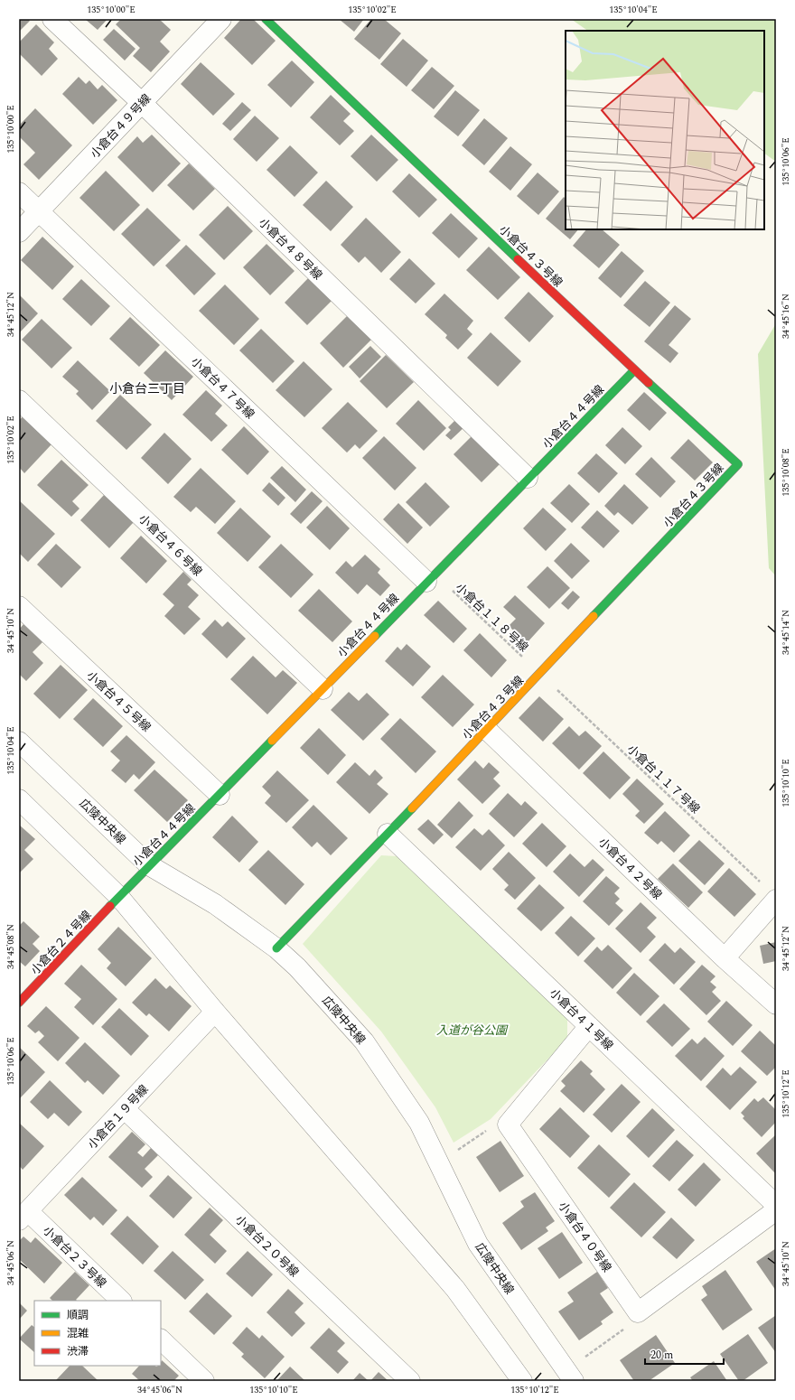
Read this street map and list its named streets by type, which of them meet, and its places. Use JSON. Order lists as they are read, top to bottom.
{
  "streets": {
    "street": [
      "小倉台４９号線",
      "小倉台４８号線",
      "小倉台４３号線",
      "小倉台４７号線",
      "小倉台４４号線",
      "小倉台４６号線",
      "小倉台４５号線",
      "広陵中央線",
      "小倉台４２号線",
      "小倉台２４号線",
      "小倉台４１号線",
      "小倉台１９号線",
      "小倉台４０号線",
      "小倉台２０号線",
      "小倉台２３号線"
    ],
    "path": ["小倉台１１８号線", "小倉台１１７号線"]
  },
  "crossings": [
    ["小倉台４９号線", "小倉台４８号線"],
    ["小倉台４９号線", "小倉台４７号線"],
    ["小倉台４８号線", "小倉台４４号線"],
    ["小倉台４３号線", "小倉台４４号線"],
    ["小倉台４３号線", "小倉台１１８号線"],
    ["小倉台４３号線", "小倉台１１７号線"],
    ["小倉台４３号線", "広陵中央線"],
    ["小倉台４３号線", "小倉台４２号線"],
    ["小倉台４３号線", "小倉台４１号線"],
    ["小倉台４７号線", "小倉台４４号線"],
    ["小倉台４７号線", "小倉台１１８号線"],
    ["小倉台４４号線", "小倉台４６号線"],
    ["小倉台４４号線", "小倉台１１８号線"],
    ["小倉台４４号線", "小倉台４５号線"],
    ["小倉台４４号線", "広陵中央線"],
    ["小倉台４４号線", "小倉台２４号線"],
    ["小倉台１１８号線", "小倉台１１７号線"],
    ["小倉台１９号線", "小倉台２０号線"],
    ["小倉台１９号線", "小倉台２３号線"]
  ],
  "districts": ["小倉台三丁目"],
  "parks": ["入道が谷公園"],
  "legend": ["順調", "混雑", "渋滞"],
  "scale_bar": "20 m",
  "coordinates": [
    "135°10'00\"E",
    "135°10'02\"E",
    "135°10'04\"E",
    "135°10'06\"E",
    "34°45'12\"N",
    "34°45'16\"N",
    "135°10'08\"E",
    "34°45'10\"N",
    "34°45'14\"N",
    "135°10'10\"E",
    "34°45'08\"N",
    "135°10'12\"E",
    "34°45'06\"N"
  ]
}
